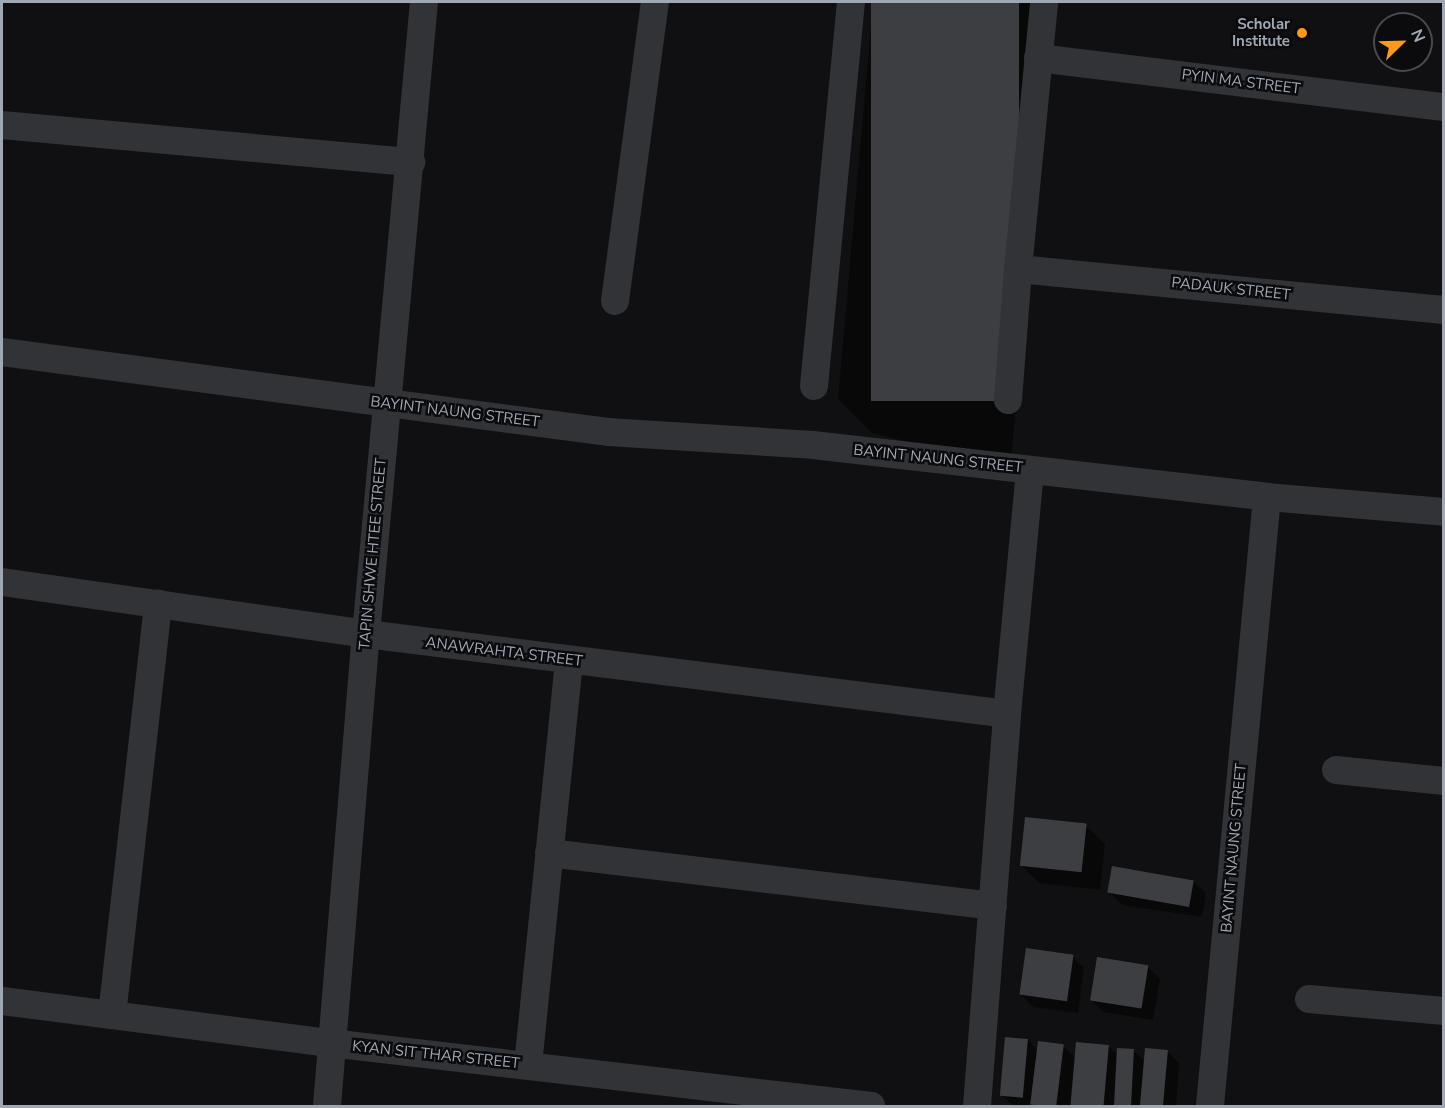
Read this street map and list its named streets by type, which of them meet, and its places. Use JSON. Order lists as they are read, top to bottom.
{
  "streets": {
    "street": [
      "PYIN MA STREET",
      "PADAUK STREET",
      "BAYINT NAUNG STREET",
      "TAPIN SHWE HTEE STREET",
      "ANAWRAHTA STREET",
      "KYAN SIT THAR STREET"
    ]
  },
  "crossings": [
    ["BAYINT NAUNG STREET", "TAPIN SHWE HTEE STREET"],
    ["TAPIN SHWE HTEE STREET", "ANAWRAHTA STREET"],
    ["TAPIN SHWE HTEE STREET", "KYAN SIT THAR STREET"]
  ],
  "places": ["Scholar Institute"],
  "north": "top right"
}
